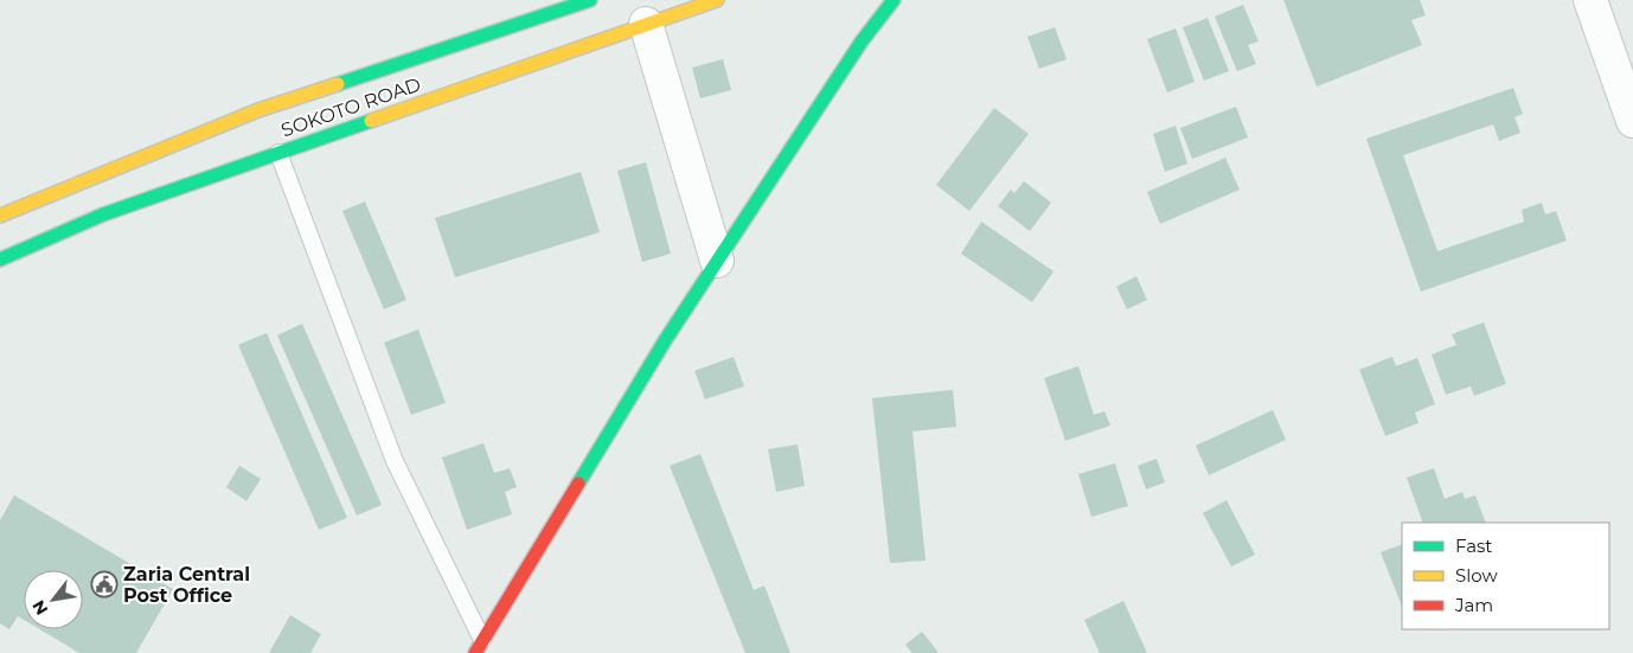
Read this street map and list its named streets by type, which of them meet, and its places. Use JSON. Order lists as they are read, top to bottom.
{
  "streets": {
    "main road": ["SOKOTO ROAD"]
  },
  "places": {
    "public building": ["Zaria Central Post Office"]
  },
  "legend": ["Fast", "Slow", "Jam"],
  "north": "bottom left"
}
